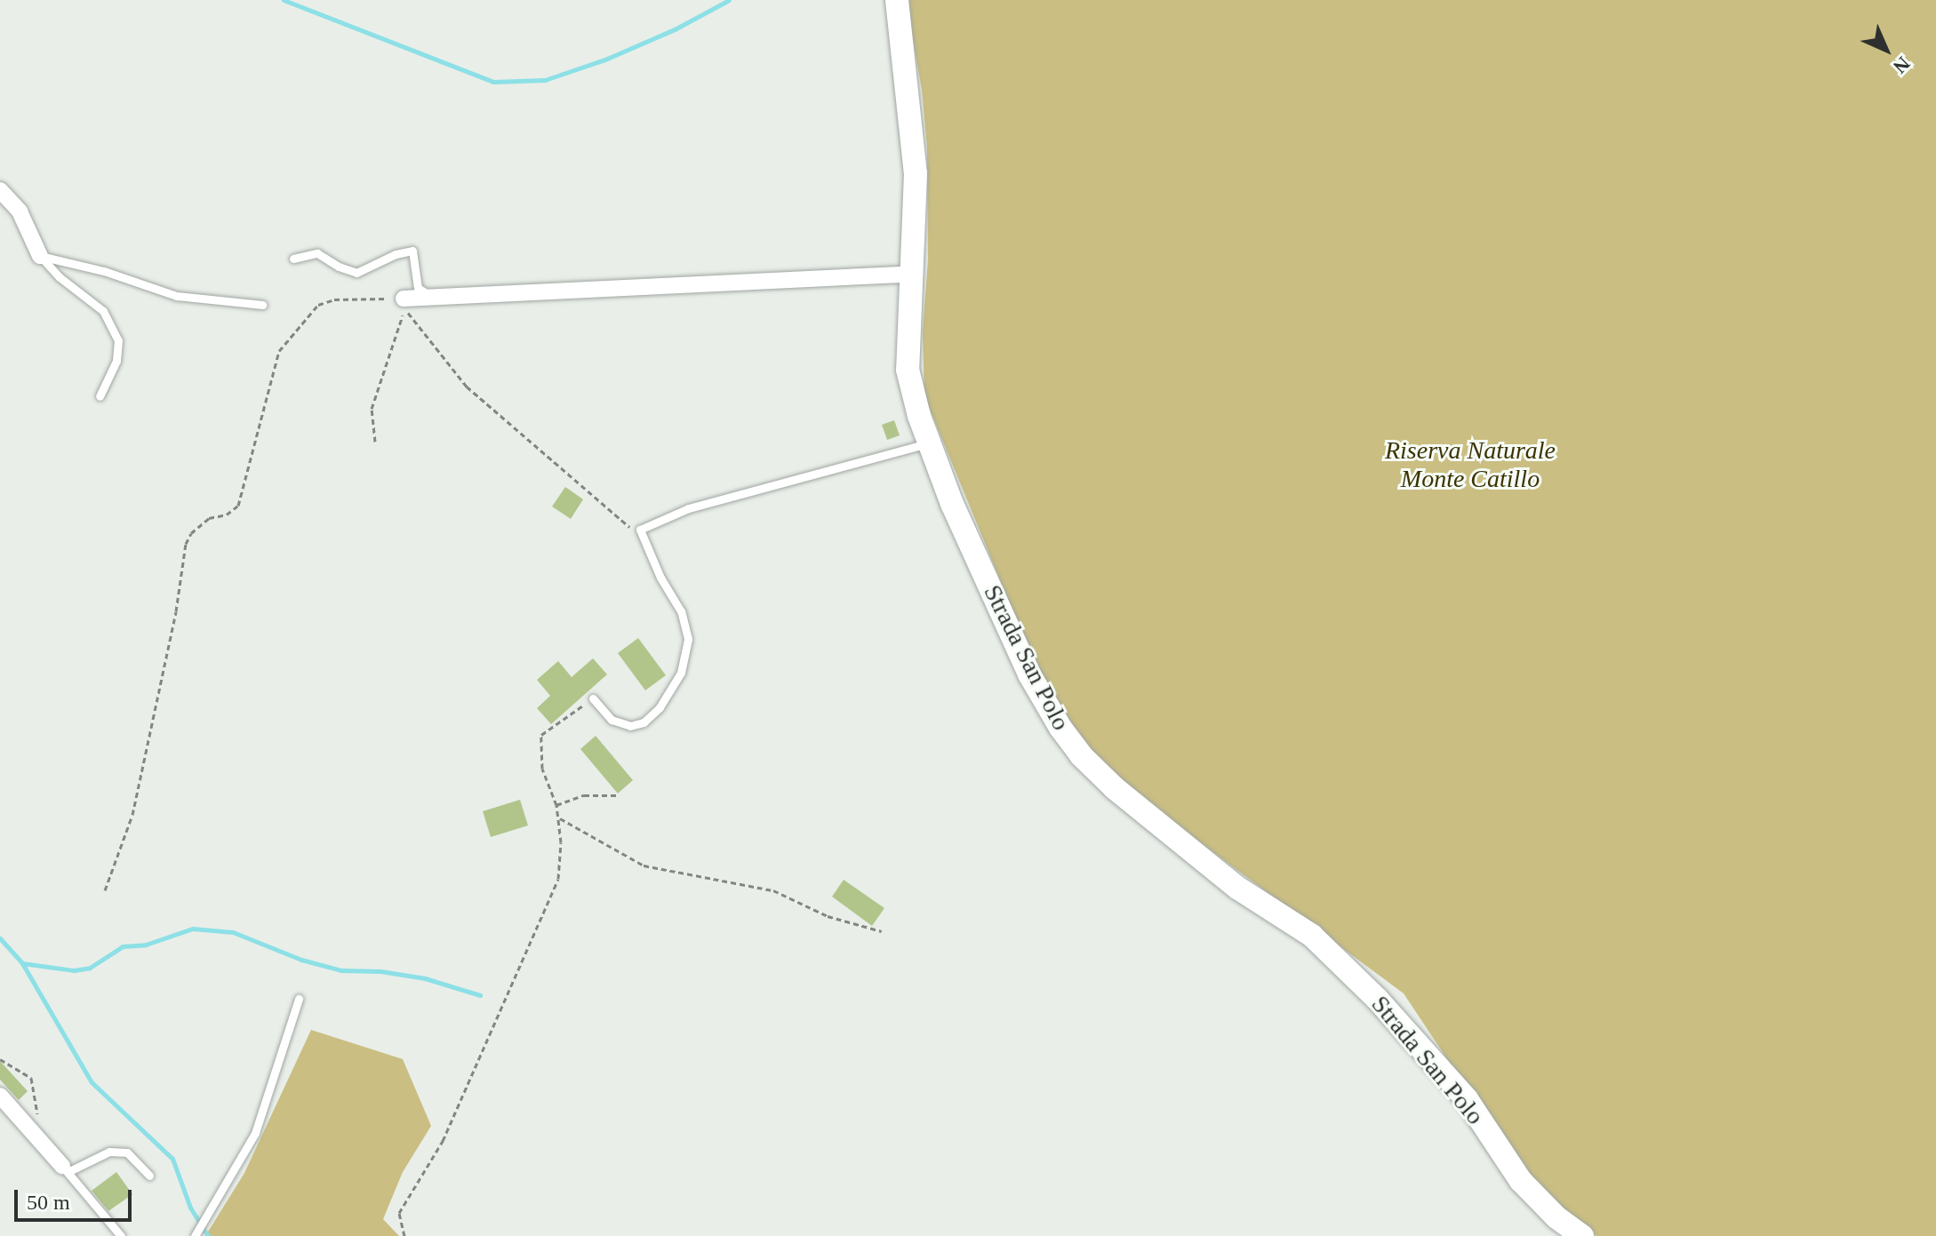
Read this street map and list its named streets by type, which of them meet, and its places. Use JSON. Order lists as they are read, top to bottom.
{
  "streets": {
    "street": ["Strada San Polo"]
  },
  "parks": ["Riserva Naturale Monte Catillo"],
  "scale_bar": "50 m",
  "north": "bottom right"
}
